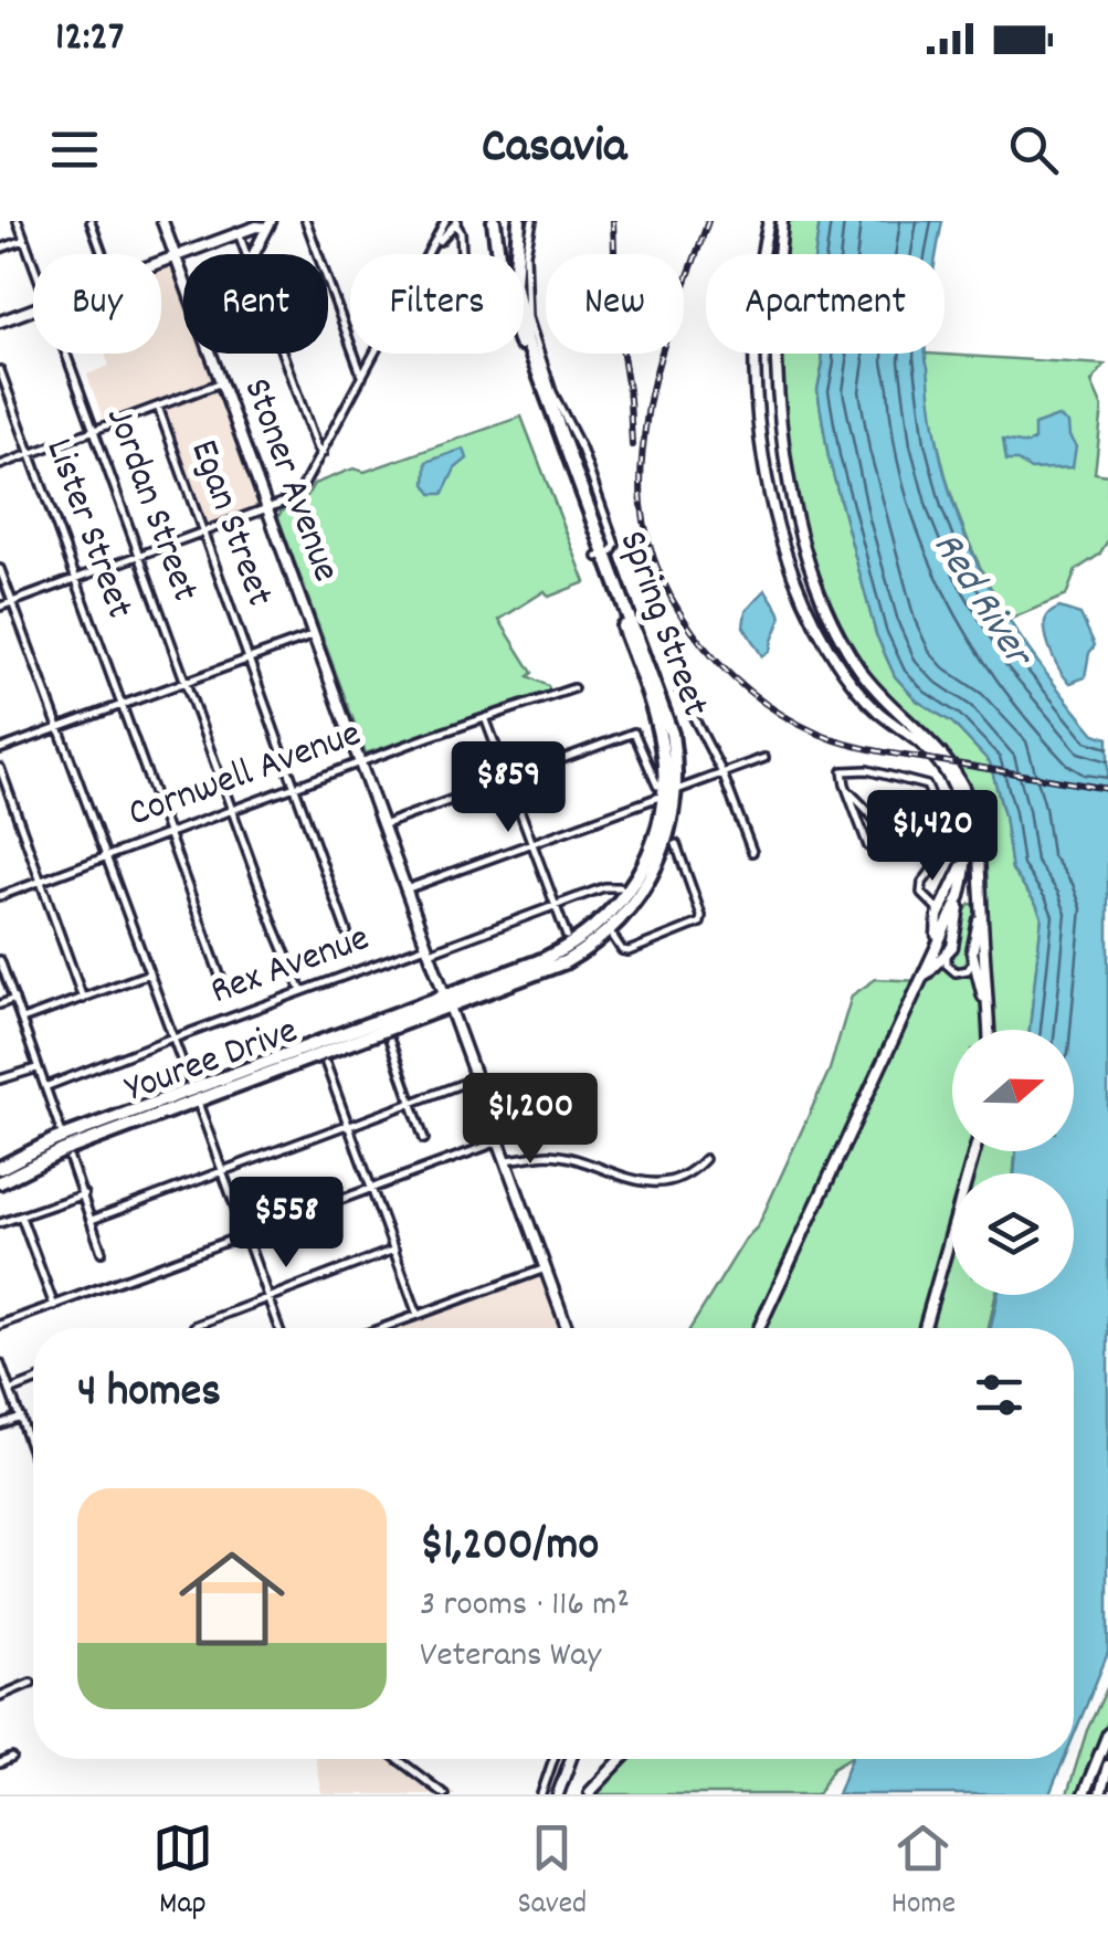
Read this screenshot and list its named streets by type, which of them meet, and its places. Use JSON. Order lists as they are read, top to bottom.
{
  "streets": {
    "main road": ["Stoner Avenue", "Spring Street", "Youree Drive"],
    "street": [
      "Jordan Street",
      "Egan Street",
      "Lister Street",
      "Cornwell Avenue",
      "Rex Avenue"
    ]
  },
  "crossings": [
    ["Stoner Avenue", "Spring Street"],
    ["Stoner Avenue", "Cornwell Avenue"],
    ["Stoner Avenue", "Rex Avenue"],
    ["Stoner Avenue", "Youree Drive"],
    ["Jordan Street", "Cornwell Avenue"],
    ["Jordan Street", "Rex Avenue"],
    ["Egan Street", "Cornwell Avenue"],
    ["Lister Street", "Cornwell Avenue"],
    ["Spring Street", "Youree Drive"]
  ],
  "water": ["Red River"],
  "north": "right",
  "page": {
    "status": "12:27",
    "header": "Casavia",
    "chip": [
      "Buy",
      "Rent",
      "Filters",
      "New",
      "Apartment"
    ],
    "price": [
      "$859",
      "$1,420",
      "$1,200",
      "$558"
    ],
    "heading": "4 homes",
    "list": [
      {
        "name": "$1,200/mo",
        "note": "3 rooms · 116 m² · Veterans Way"
      }
    ],
    "tabs": ["Map", "Saved", "Home"]
  }
}
